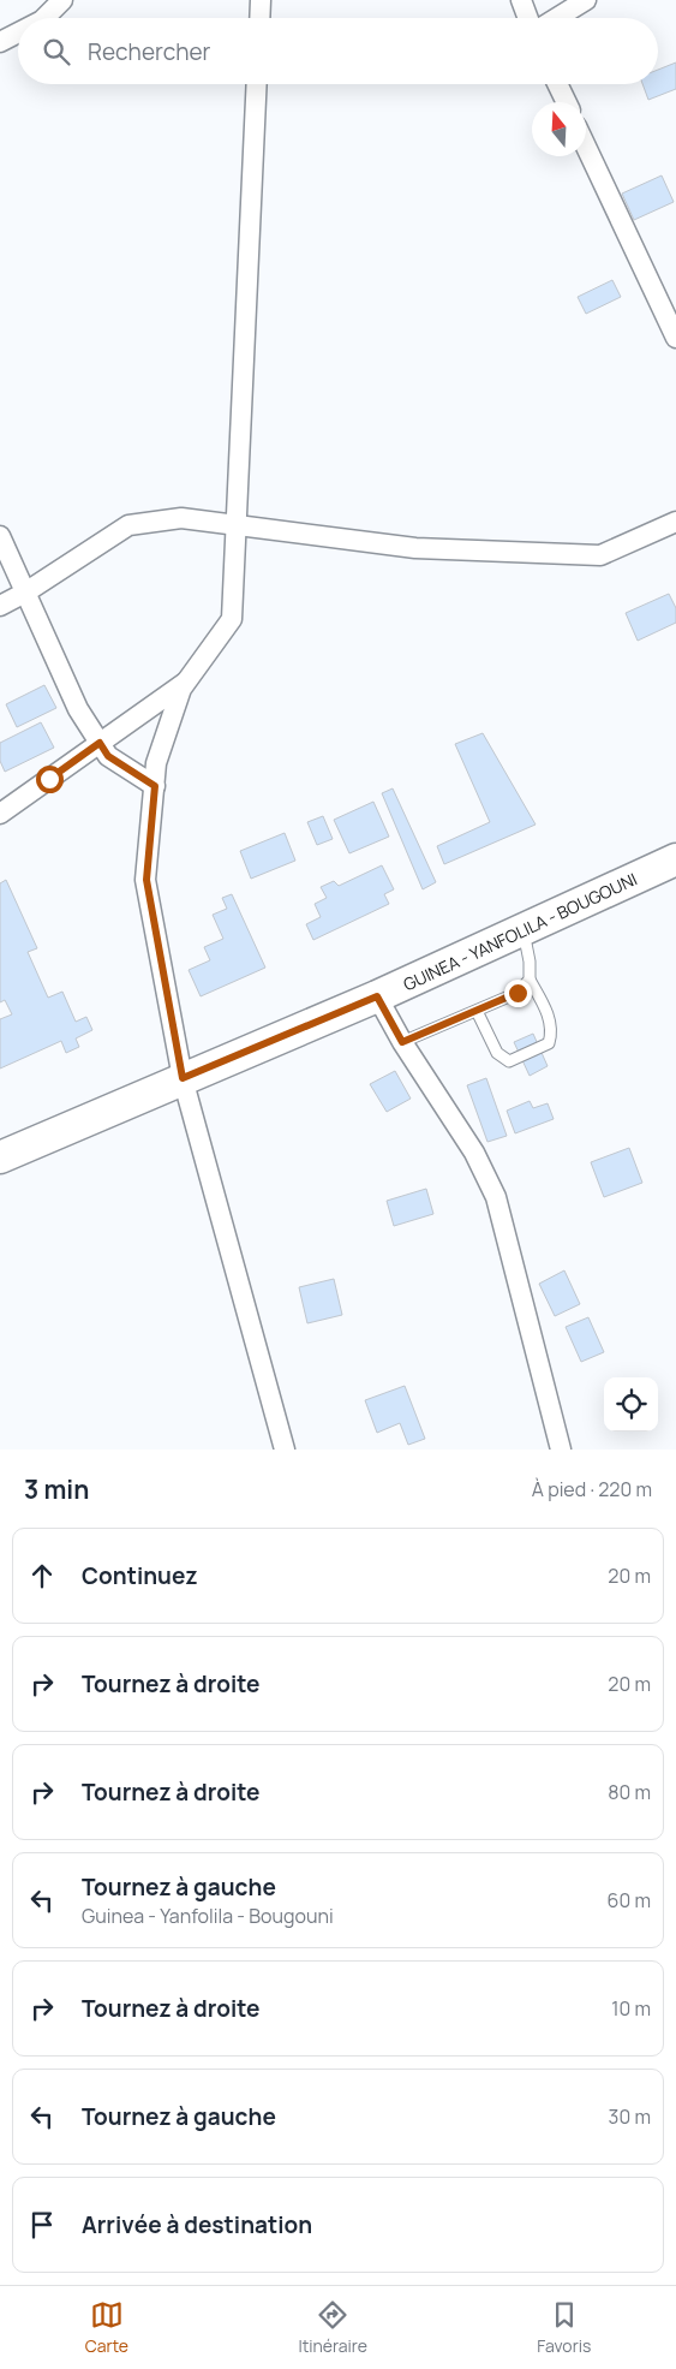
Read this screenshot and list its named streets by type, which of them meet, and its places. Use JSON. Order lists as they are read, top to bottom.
{
  "streets": {
    "main road": ["GUINEA - YANFOLILA - BOUGOUNI"]
  },
  "north": "top",
  "page": {
    "search": "Rechercher",
    "heading": ["3 min", "À pied · 220 m"],
    "list": [
      ["Continuez", "20 m"],
      ["Tournez à droite", "20 m"],
      ["Tournez à droite", "80 m"],
      ["Tournez à gauche", "Guinea - Yanfolila - Bougouni", "60 m"],
      ["Tournez à droite", "10 m"],
      ["Tournez à gauche", "30 m"],
      "Arrivée à destination"
    ],
    "nav": ["Carte", "Itinéraire", "Favoris"]
  }
}
